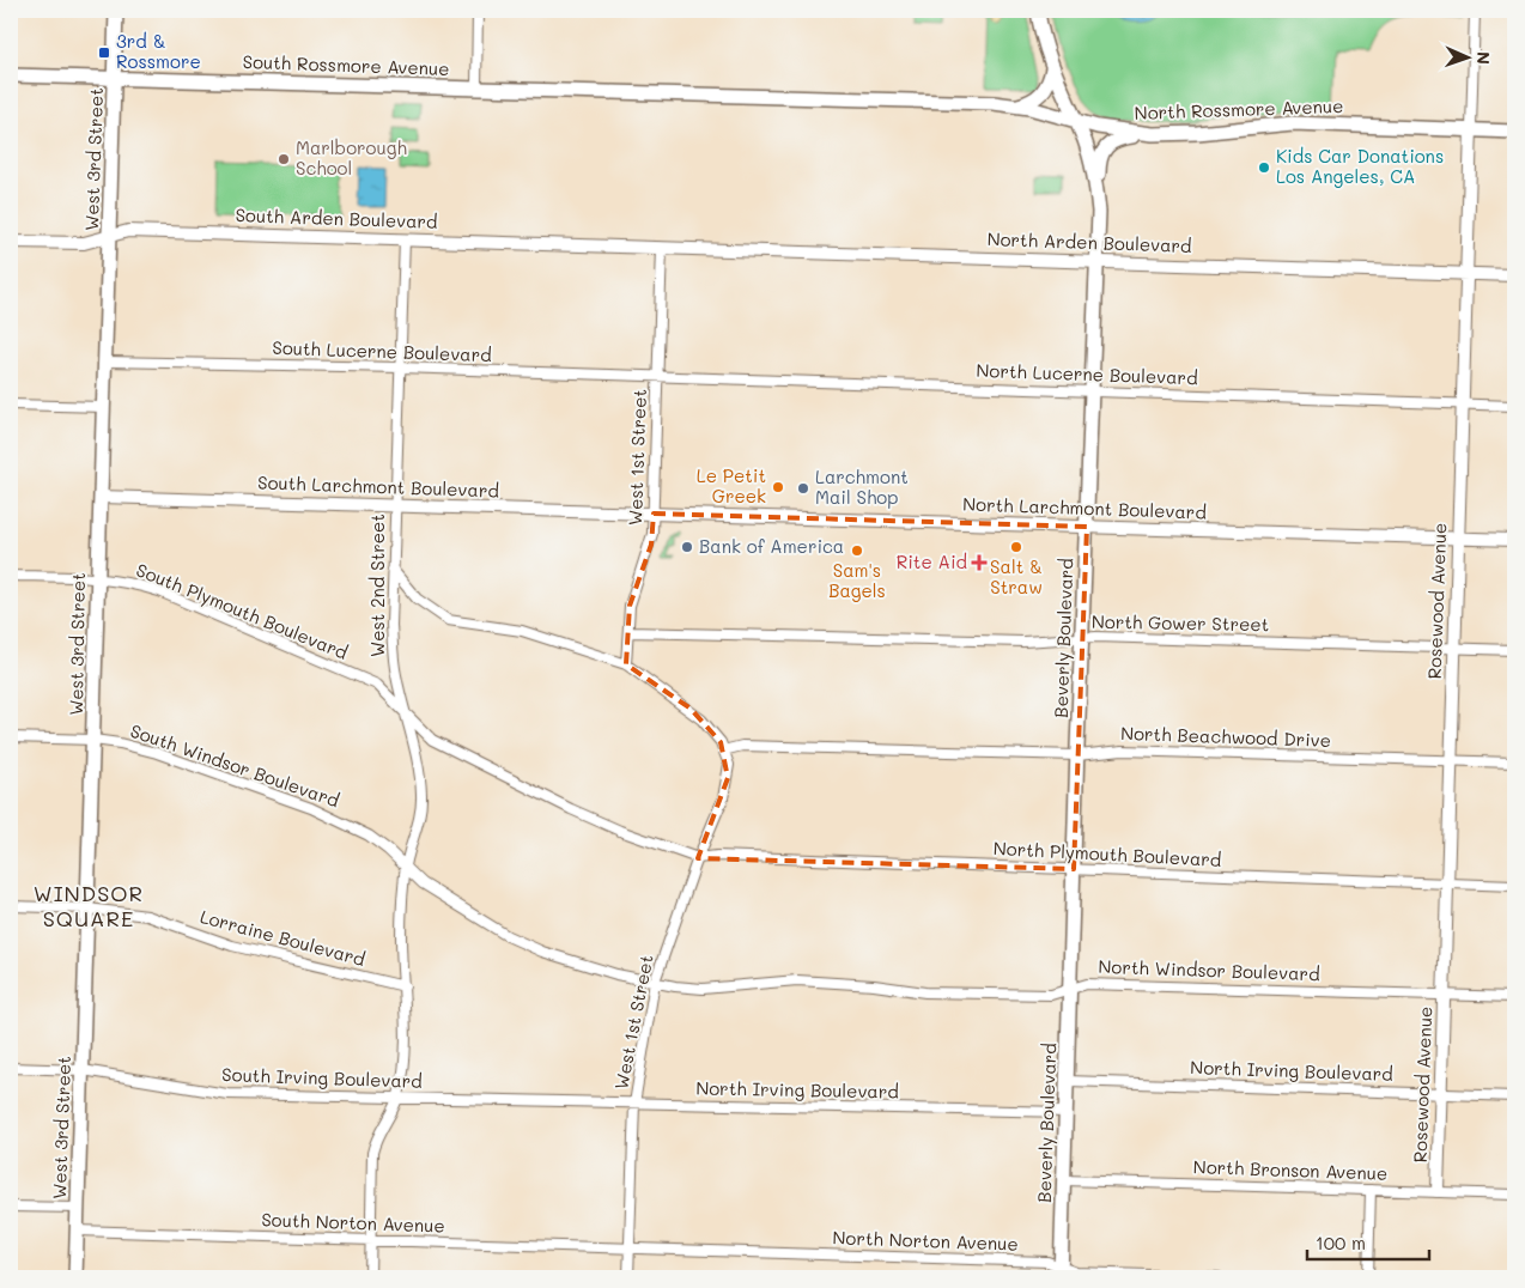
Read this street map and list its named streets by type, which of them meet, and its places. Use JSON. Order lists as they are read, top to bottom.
{
  "streets": {
    "main road": [
      "South Rossmore Avenue",
      "North Rossmore Avenue",
      "West 3rd Street",
      "Beverly Boulevard"
    ],
    "street": [
      "South Arden Boulevard",
      "North Arden Boulevard",
      "South Lucerne Boulevard",
      "North Lucerne Boulevard",
      "West 1st Street",
      "South Larchmont Boulevard",
      "North Larchmont Boulevard",
      "West 2nd Street",
      "Rosewood Avenue",
      "South Plymouth Boulevard",
      "North Gower Street",
      "North Beachwood Drive",
      "South Windsor Boulevard",
      "North Plymouth Boulevard",
      "Lorraine Boulevard",
      "North Windsor Boulevard",
      "North Irving Boulevard",
      "South Irving Boulevard",
      "North Bronson Avenue",
      "South Norton Avenue",
      "North Norton Avenue"
    ]
  },
  "crossings": [
    ["South Rossmore Avenue", "North Rossmore Avenue"],
    ["South Rossmore Avenue", "West 3rd Street"],
    ["North Rossmore Avenue", "Rosewood Avenue"],
    ["North Rossmore Avenue", "Beverly Boulevard"],
    ["West 3rd Street", "South Arden Boulevard"],
    ["West 3rd Street", "South Lucerne Boulevard"],
    ["West 3rd Street", "South Larchmont Boulevard"],
    ["West 3rd Street", "South Plymouth Boulevard"],
    ["West 3rd Street", "South Windsor Boulevard"],
    ["West 3rd Street", "Lorraine Boulevard"],
    ["West 3rd Street", "South Irving Boulevard"],
    ["West 3rd Street", "South Norton Avenue"],
    ["South Arden Boulevard", "North Arden Boulevard"],
    ["South Arden Boulevard", "West 1st Street"],
    ["South Arden Boulevard", "West 2nd Street"],
    ["North Arden Boulevard", "West 1st Street"],
    ["North Arden Boulevard", "Rosewood Avenue"],
    ["North Arden Boulevard", "Beverly Boulevard"],
    ["South Lucerne Boulevard", "North Lucerne Boulevard"],
    ["South Lucerne Boulevard", "West 1st Street"],
    ["South Lucerne Boulevard", "West 2nd Street"],
    ["North Lucerne Boulevard", "West 1st Street"],
    ["North Lucerne Boulevard", "Rosewood Avenue"],
    ["North Lucerne Boulevard", "Beverly Boulevard"],
    ["West 1st Street", "South Larchmont Boulevard"],
    ["West 1st Street", "North Larchmont Boulevard"],
    ["West 1st Street", "South Plymouth Boulevard"],
    ["West 1st Street", "North Gower Street"],
    ["West 1st Street", "North Beachwood Drive"],
    ["West 1st Street", "South Windsor Boulevard"],
    ["West 1st Street", "North Plymouth Boulevard"],
    ["West 1st Street", "North Windsor Boulevard"],
    ["West 1st Street", "North Irving Boulevard"],
    ["West 1st Street", "South Irving Boulevard"],
    ["West 1st Street", "South Norton Avenue"],
    ["West 1st Street", "North Norton Avenue"],
    ["South Larchmont Boulevard", "North Larchmont Boulevard"],
    ["South Larchmont Boulevard", "West 2nd Street"],
    ["North Larchmont Boulevard", "Rosewood Avenue"],
    ["North Larchmont Boulevard", "Beverly Boulevard"],
    ["West 2nd Street", "South Plymouth Boulevard"],
    ["West 2nd Street", "South Windsor Boulevard"],
    ["West 2nd Street", "Lorraine Boulevard"],
    ["West 2nd Street", "South Irving Boulevard"],
    ["West 2nd Street", "South Norton Avenue"],
    ["Rosewood Avenue", "North Gower Street"],
    ["Rosewood Avenue", "North Beachwood Drive"],
    ["Rosewood Avenue", "North Plymouth Boulevard"],
    ["Rosewood Avenue", "North Windsor Boulevard"],
    ["Rosewood Avenue", "North Irving Boulevard"],
    ["Rosewood Avenue", "North Bronson Avenue"],
    ["South Plymouth Boulevard", "North Plymouth Boulevard"],
    ["North Gower Street", "Beverly Boulevard"],
    ["Beverly Boulevard", "North Beachwood Drive"],
    ["Beverly Boulevard", "North Plymouth Boulevard"],
    ["Beverly Boulevard", "North Windsor Boulevard"],
    ["Beverly Boulevard", "North Irving Boulevard"],
    ["Beverly Boulevard", "North Bronson Avenue"],
    ["Beverly Boulevard", "North Norton Avenue"],
    ["South Windsor Boulevard", "North Windsor Boulevard"],
    ["North Irving Boulevard", "South Irving Boulevard"],
    ["South Norton Avenue", "North Norton Avenue"]
  ],
  "districts": ["WINDSOR SQUARE"],
  "places": {
    "transit": ["3rd & Rossmore"],
    "other": [
      "Marlborough School",
      "Kids Car Donations Los Angeles, CA",
      "Le Petit Greek",
      "Larchmont Mail Shop",
      "Bank of America",
      "Salt & Straw",
      "Sam's Bagels"
    ],
    "health": ["Rite Aid"]
  },
  "scale_bar": "100 m",
  "north": "right"
}
